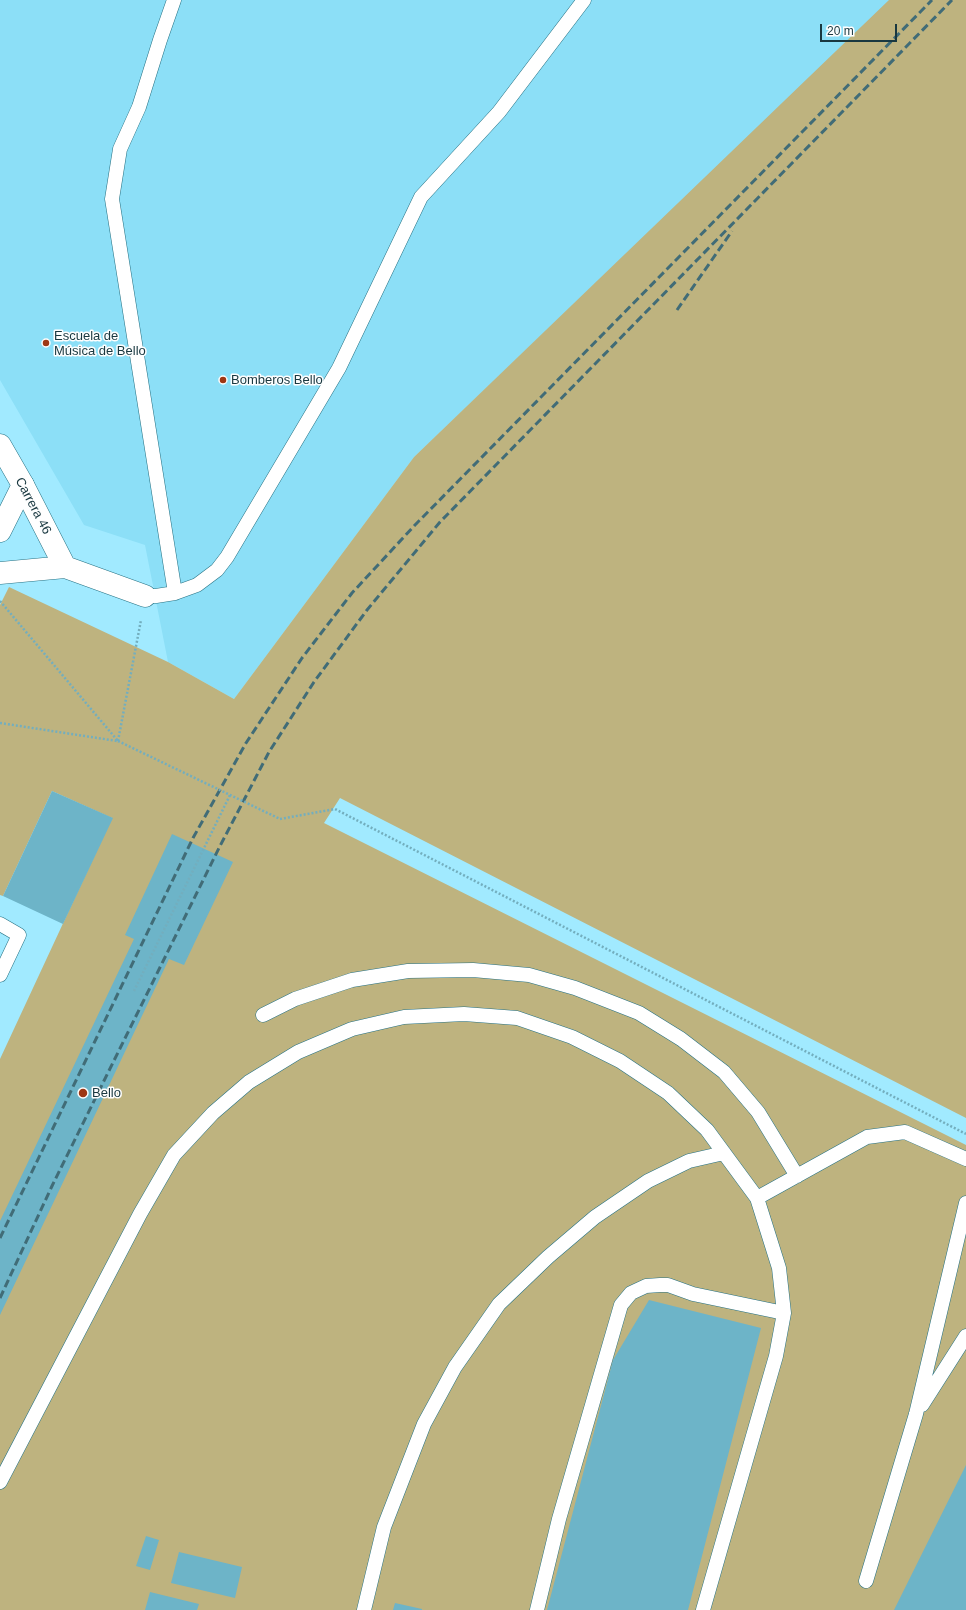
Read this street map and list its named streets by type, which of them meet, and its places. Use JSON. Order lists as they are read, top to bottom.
{
  "streets": {
    "street": ["Carrera 46"]
  },
  "places": ["Escuela de Música de Bello", "Bomberos Bello", "Bello"],
  "scale_bar": "20 m"
}
